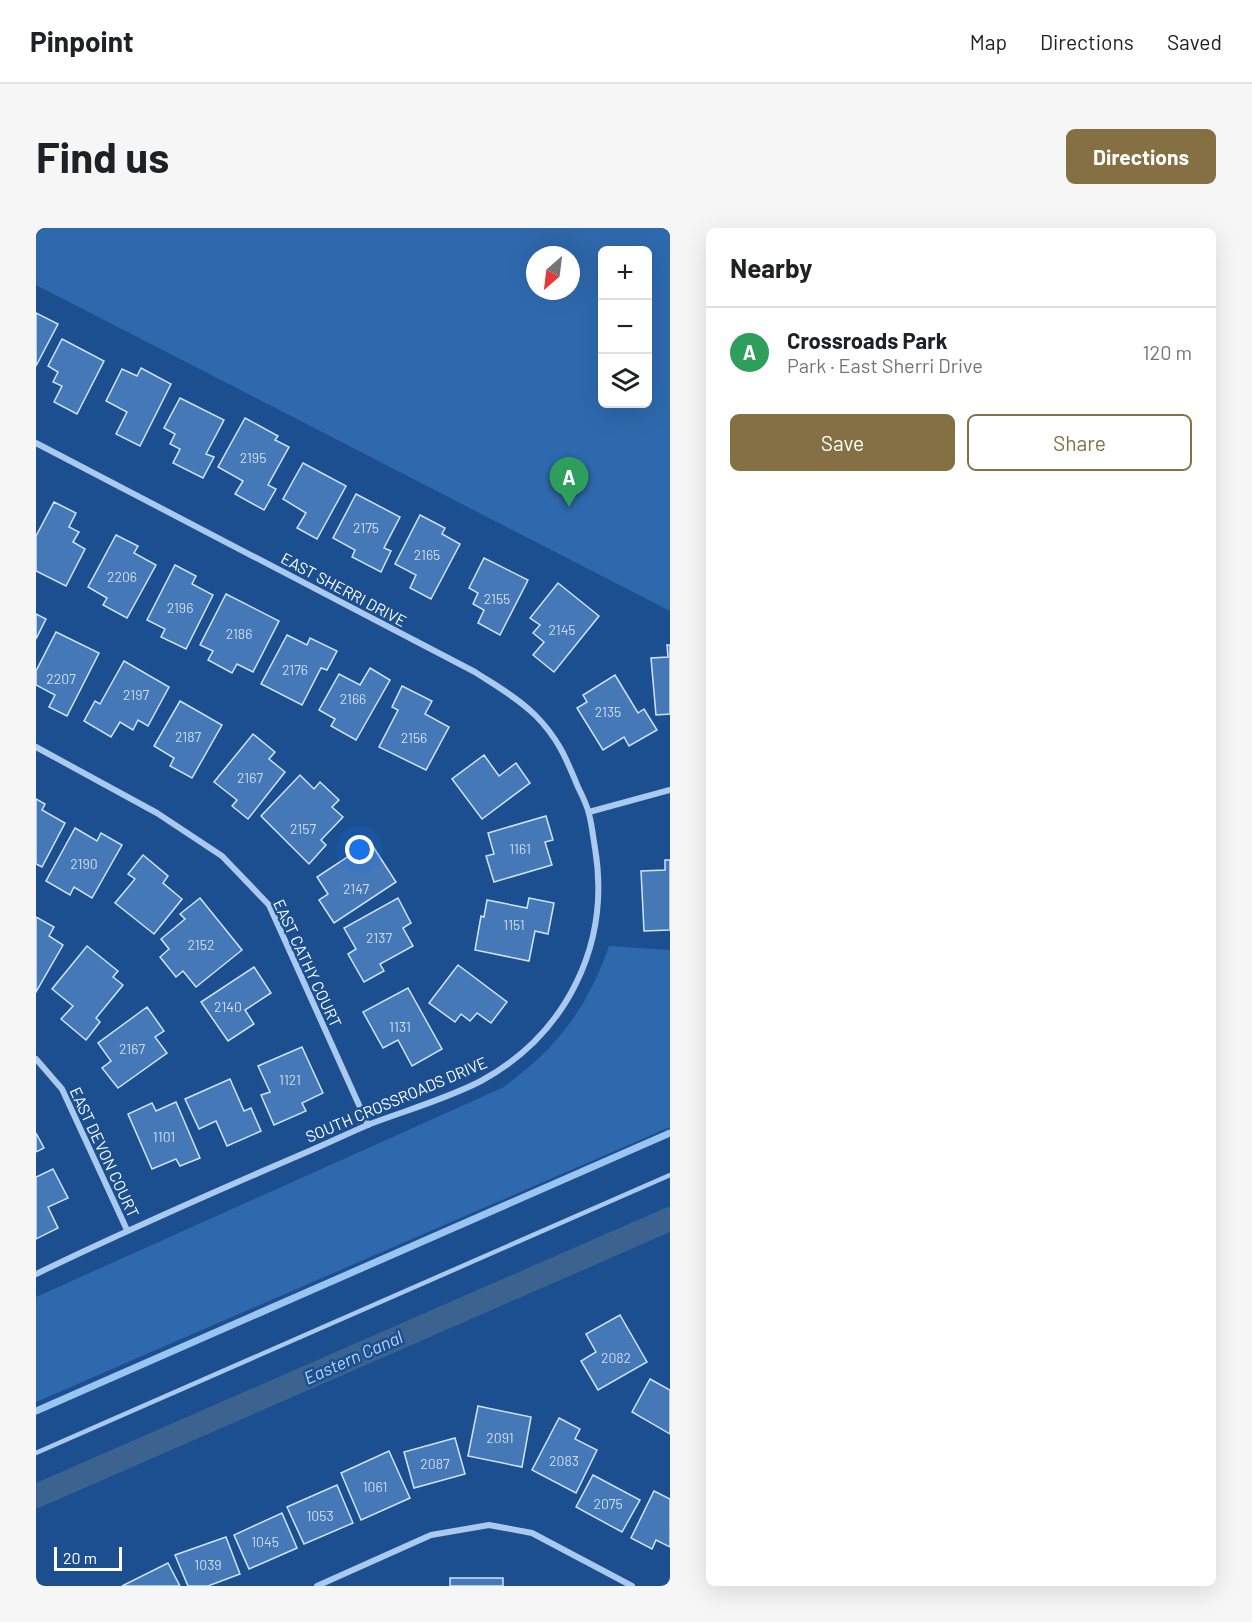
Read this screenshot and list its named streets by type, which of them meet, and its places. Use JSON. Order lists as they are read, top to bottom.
{
  "streets": {
    "street": [
      "EAST SHERRI DRIVE",
      "EAST CATHY COURT",
      "SOUTH CROSSROADS DRIVE",
      "EAST DEVON COURT"
    ]
  },
  "crossings": [
    ["EAST SHERRI DRIVE", "SOUTH CROSSROADS DRIVE"],
    ["EAST CATHY COURT", "SOUTH CROSSROADS DRIVE"],
    ["SOUTH CROSSROADS DRIVE", "EAST DEVON COURT"]
  ],
  "water": ["Eastern Canal"],
  "house_numbers": [
    "2195",
    "2175",
    "2165",
    "2206",
    "2155",
    "2196",
    "2145",
    "2186",
    "2176",
    "2207",
    "2197",
    "2166",
    "2135",
    "2187",
    "2156",
    "2167",
    "2157",
    "1161",
    "2190",
    "2147",
    "1151",
    "2137",
    "2152",
    "2140",
    "1131",
    "2167",
    "1121",
    "1101",
    "2082",
    "2091",
    "2083",
    "2087",
    "1061",
    "2075",
    "1053",
    "1045",
    "1039"
  ],
  "scale_bar": "20 m",
  "north": "bottom left",
  "page": {
    "header": "Pinpoint",
    "nav": ["Map", "Directions", "Saved"],
    "buttons": [
      "Directions",
      ["Save", "Share"]
    ],
    "title": "Find us",
    "heading": "Nearby",
    "map_buttons": ["+", "−"],
    "list": [
      {
        "mark": "A",
        "name": "Crossroads Park",
        "note": "Park · East Sherri Drive",
        "value": "120 m"
      }
    ],
    "pins": "A",
    "scale": "20 m"
  }
}
